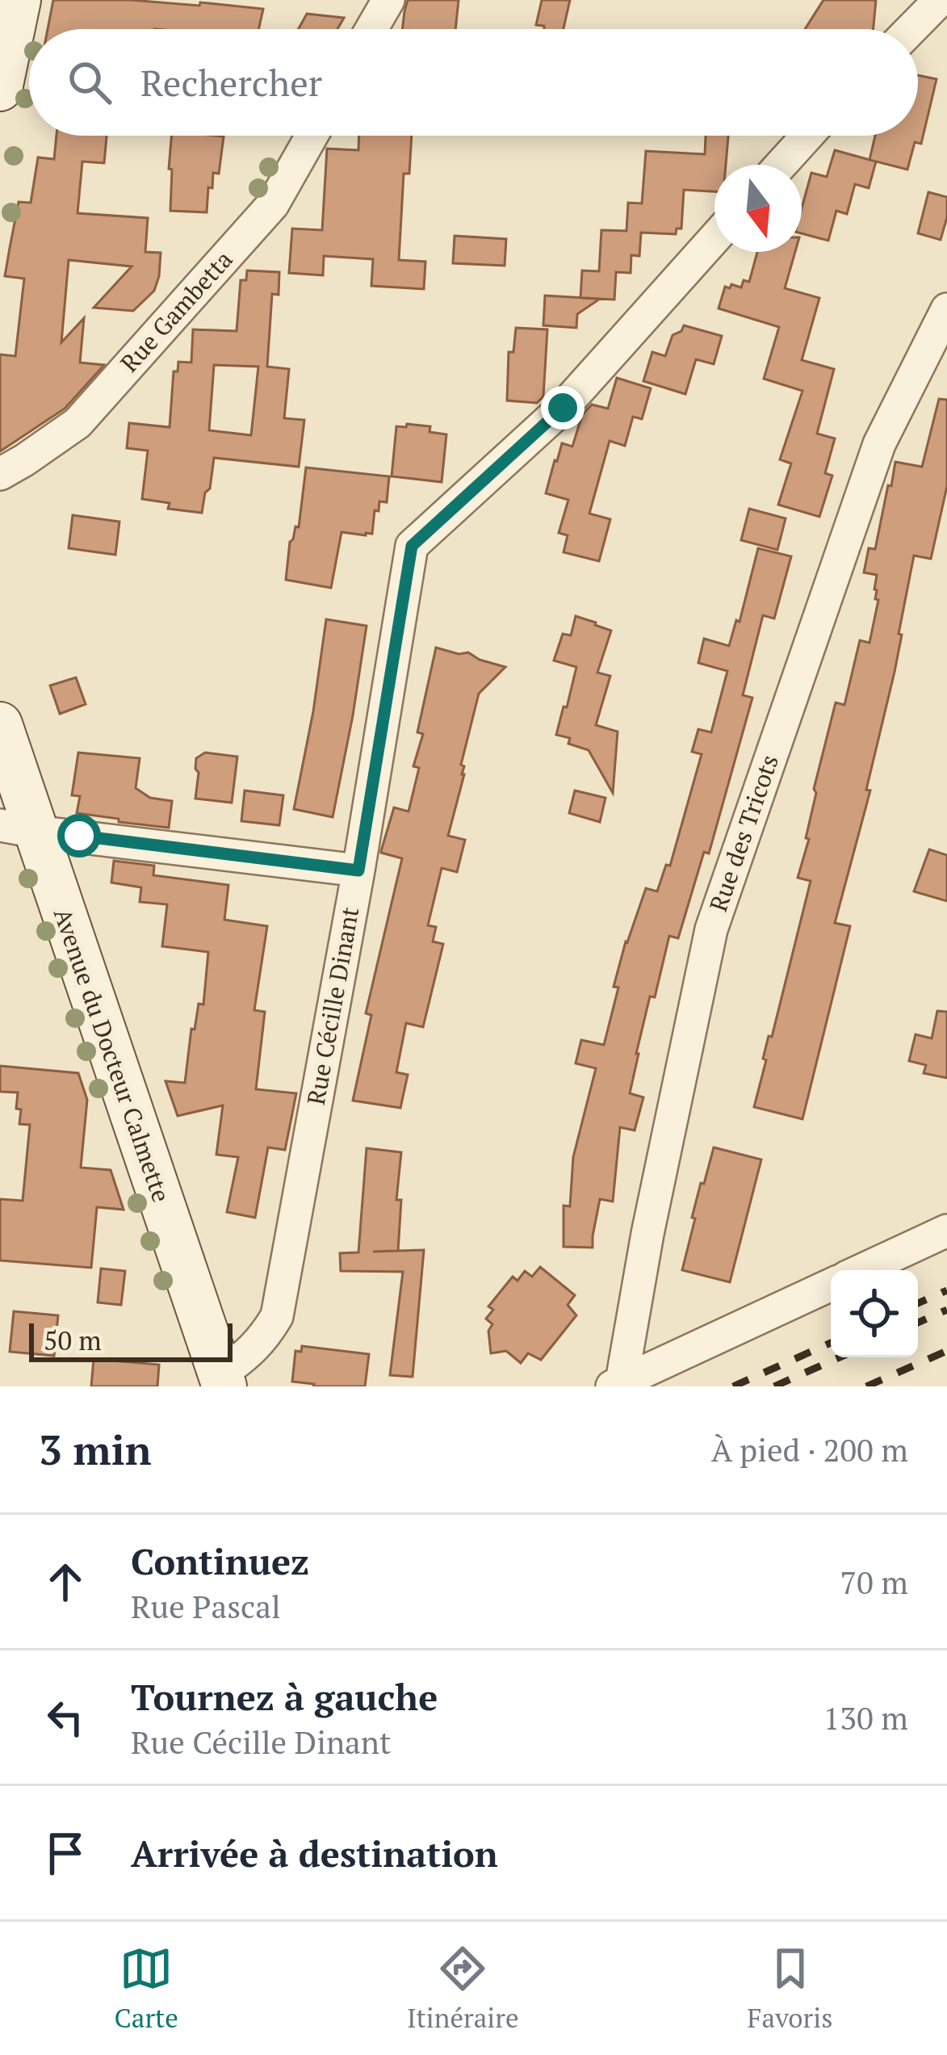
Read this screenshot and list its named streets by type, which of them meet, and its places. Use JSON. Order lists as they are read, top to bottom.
{
  "streets": {
    "main road": ["Avenue du Docteur Calmette"],
    "street": ["Rue Gambetta", "Rue des Tricots", "Rue Cécille Dinant"]
  },
  "crossings": [
    ["Rue Cécille Dinant", "Avenue du Docteur Calmette"]
  ],
  "scale_bar": "50 m",
  "north": "bottom",
  "page": {
    "search": "Rechercher",
    "scale": "50 m",
    "heading": ["3 min", "À pied · 200 m"],
    "list": [
      ["Continuez", "Rue Pascal", "70 m"],
      ["Tournez à gauche", "Rue Cécille Dinant", "130 m"],
      "Arrivée à destination"
    ],
    "nav": ["Carte", "Itinéraire", "Favoris"]
  }
}
